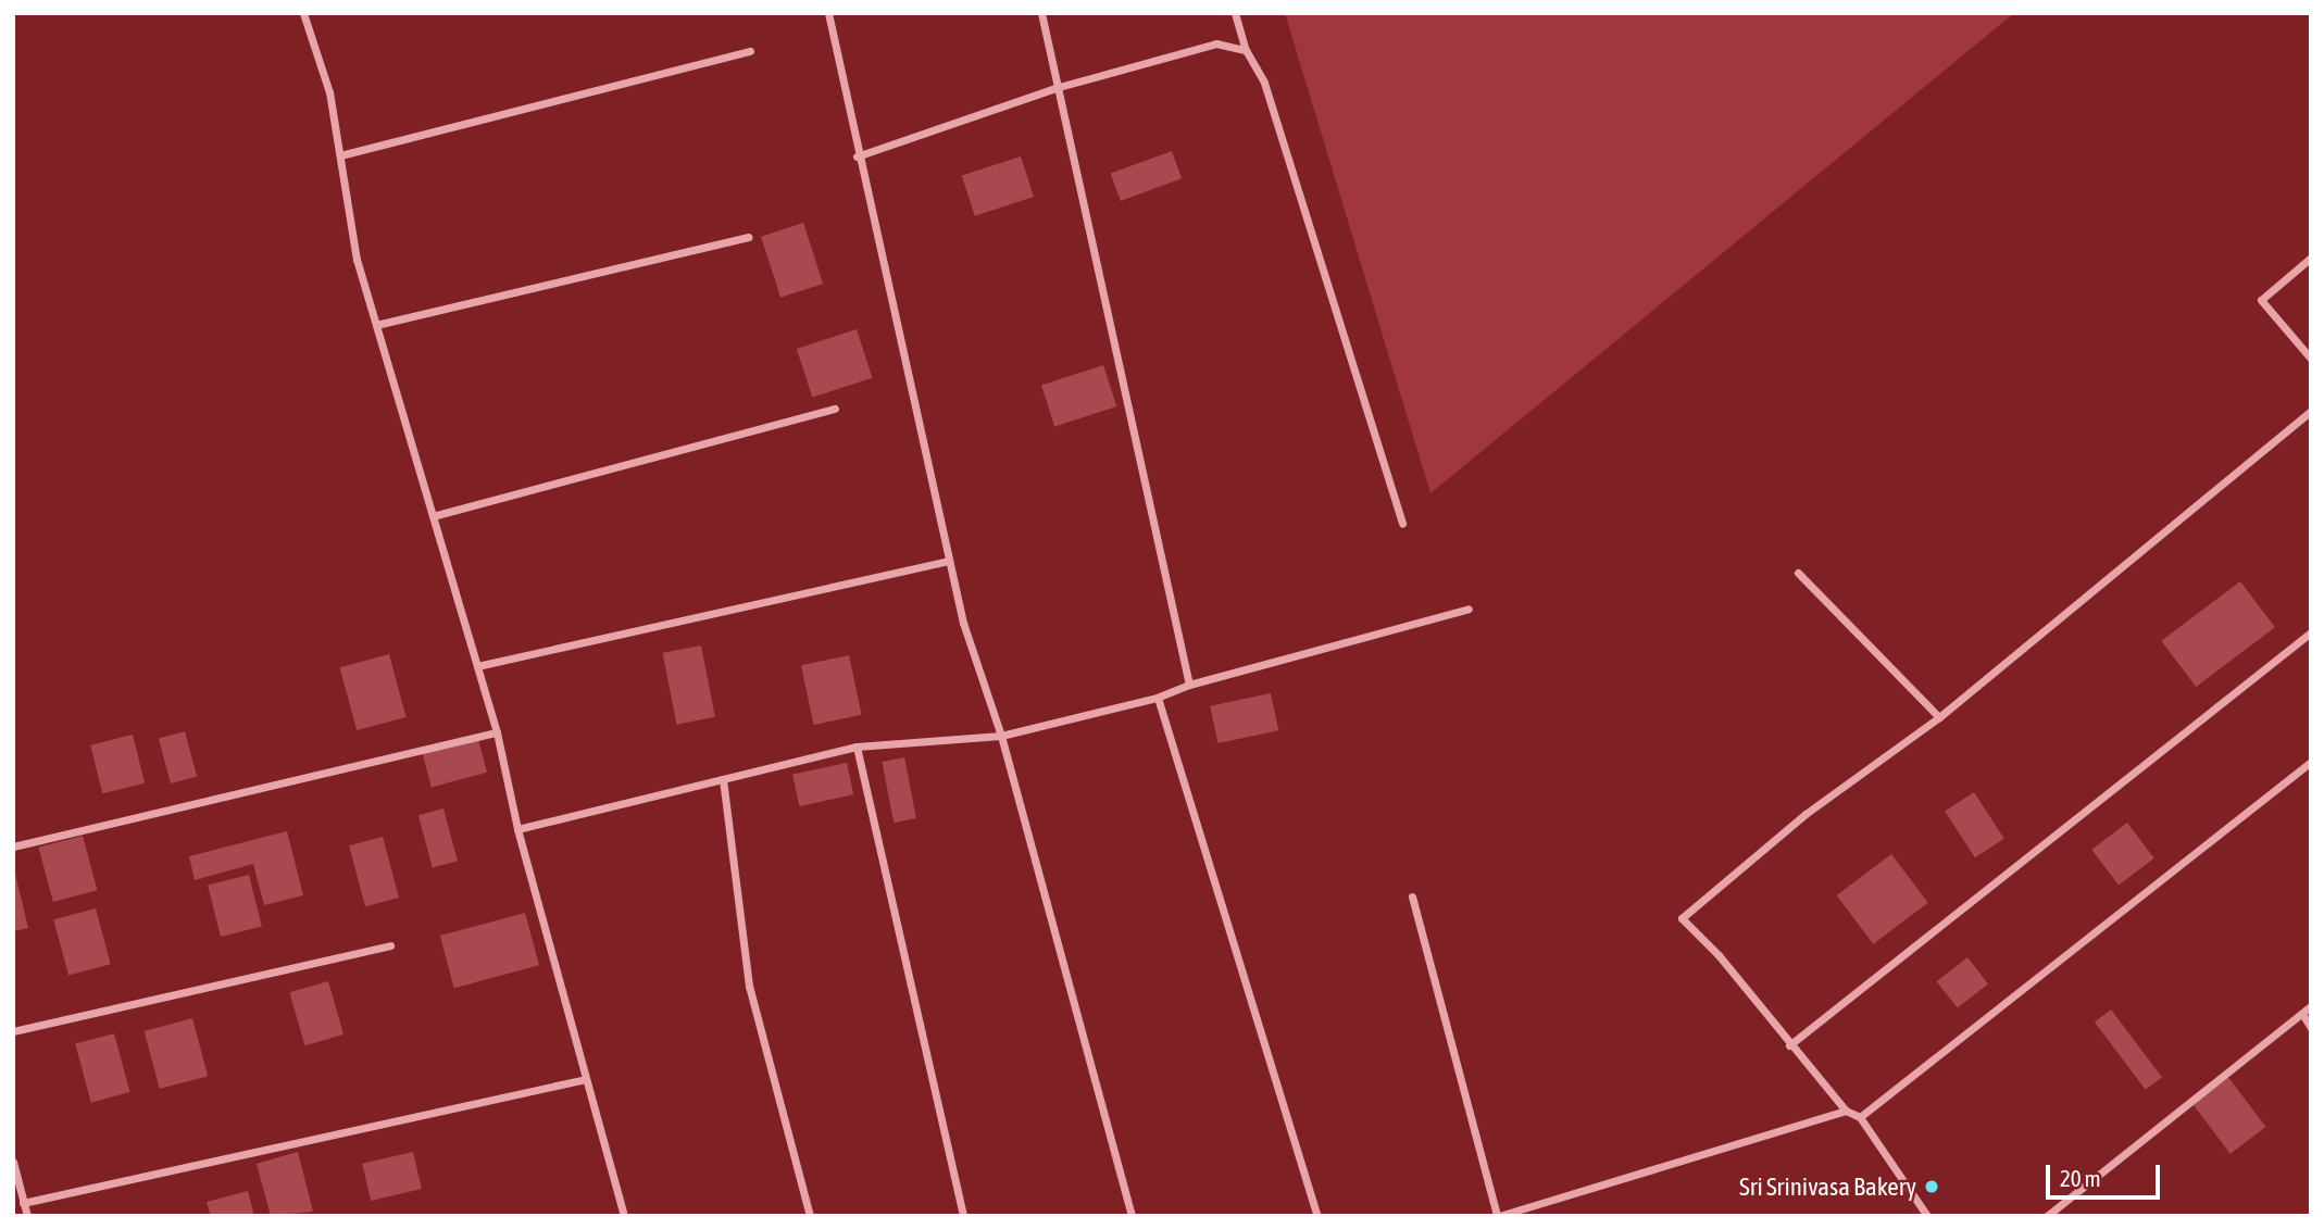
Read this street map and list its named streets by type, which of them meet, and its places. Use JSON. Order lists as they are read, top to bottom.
{
  "places": ["Sri Srinivasa Bakery"],
  "scale_bar": "20 m"
}
